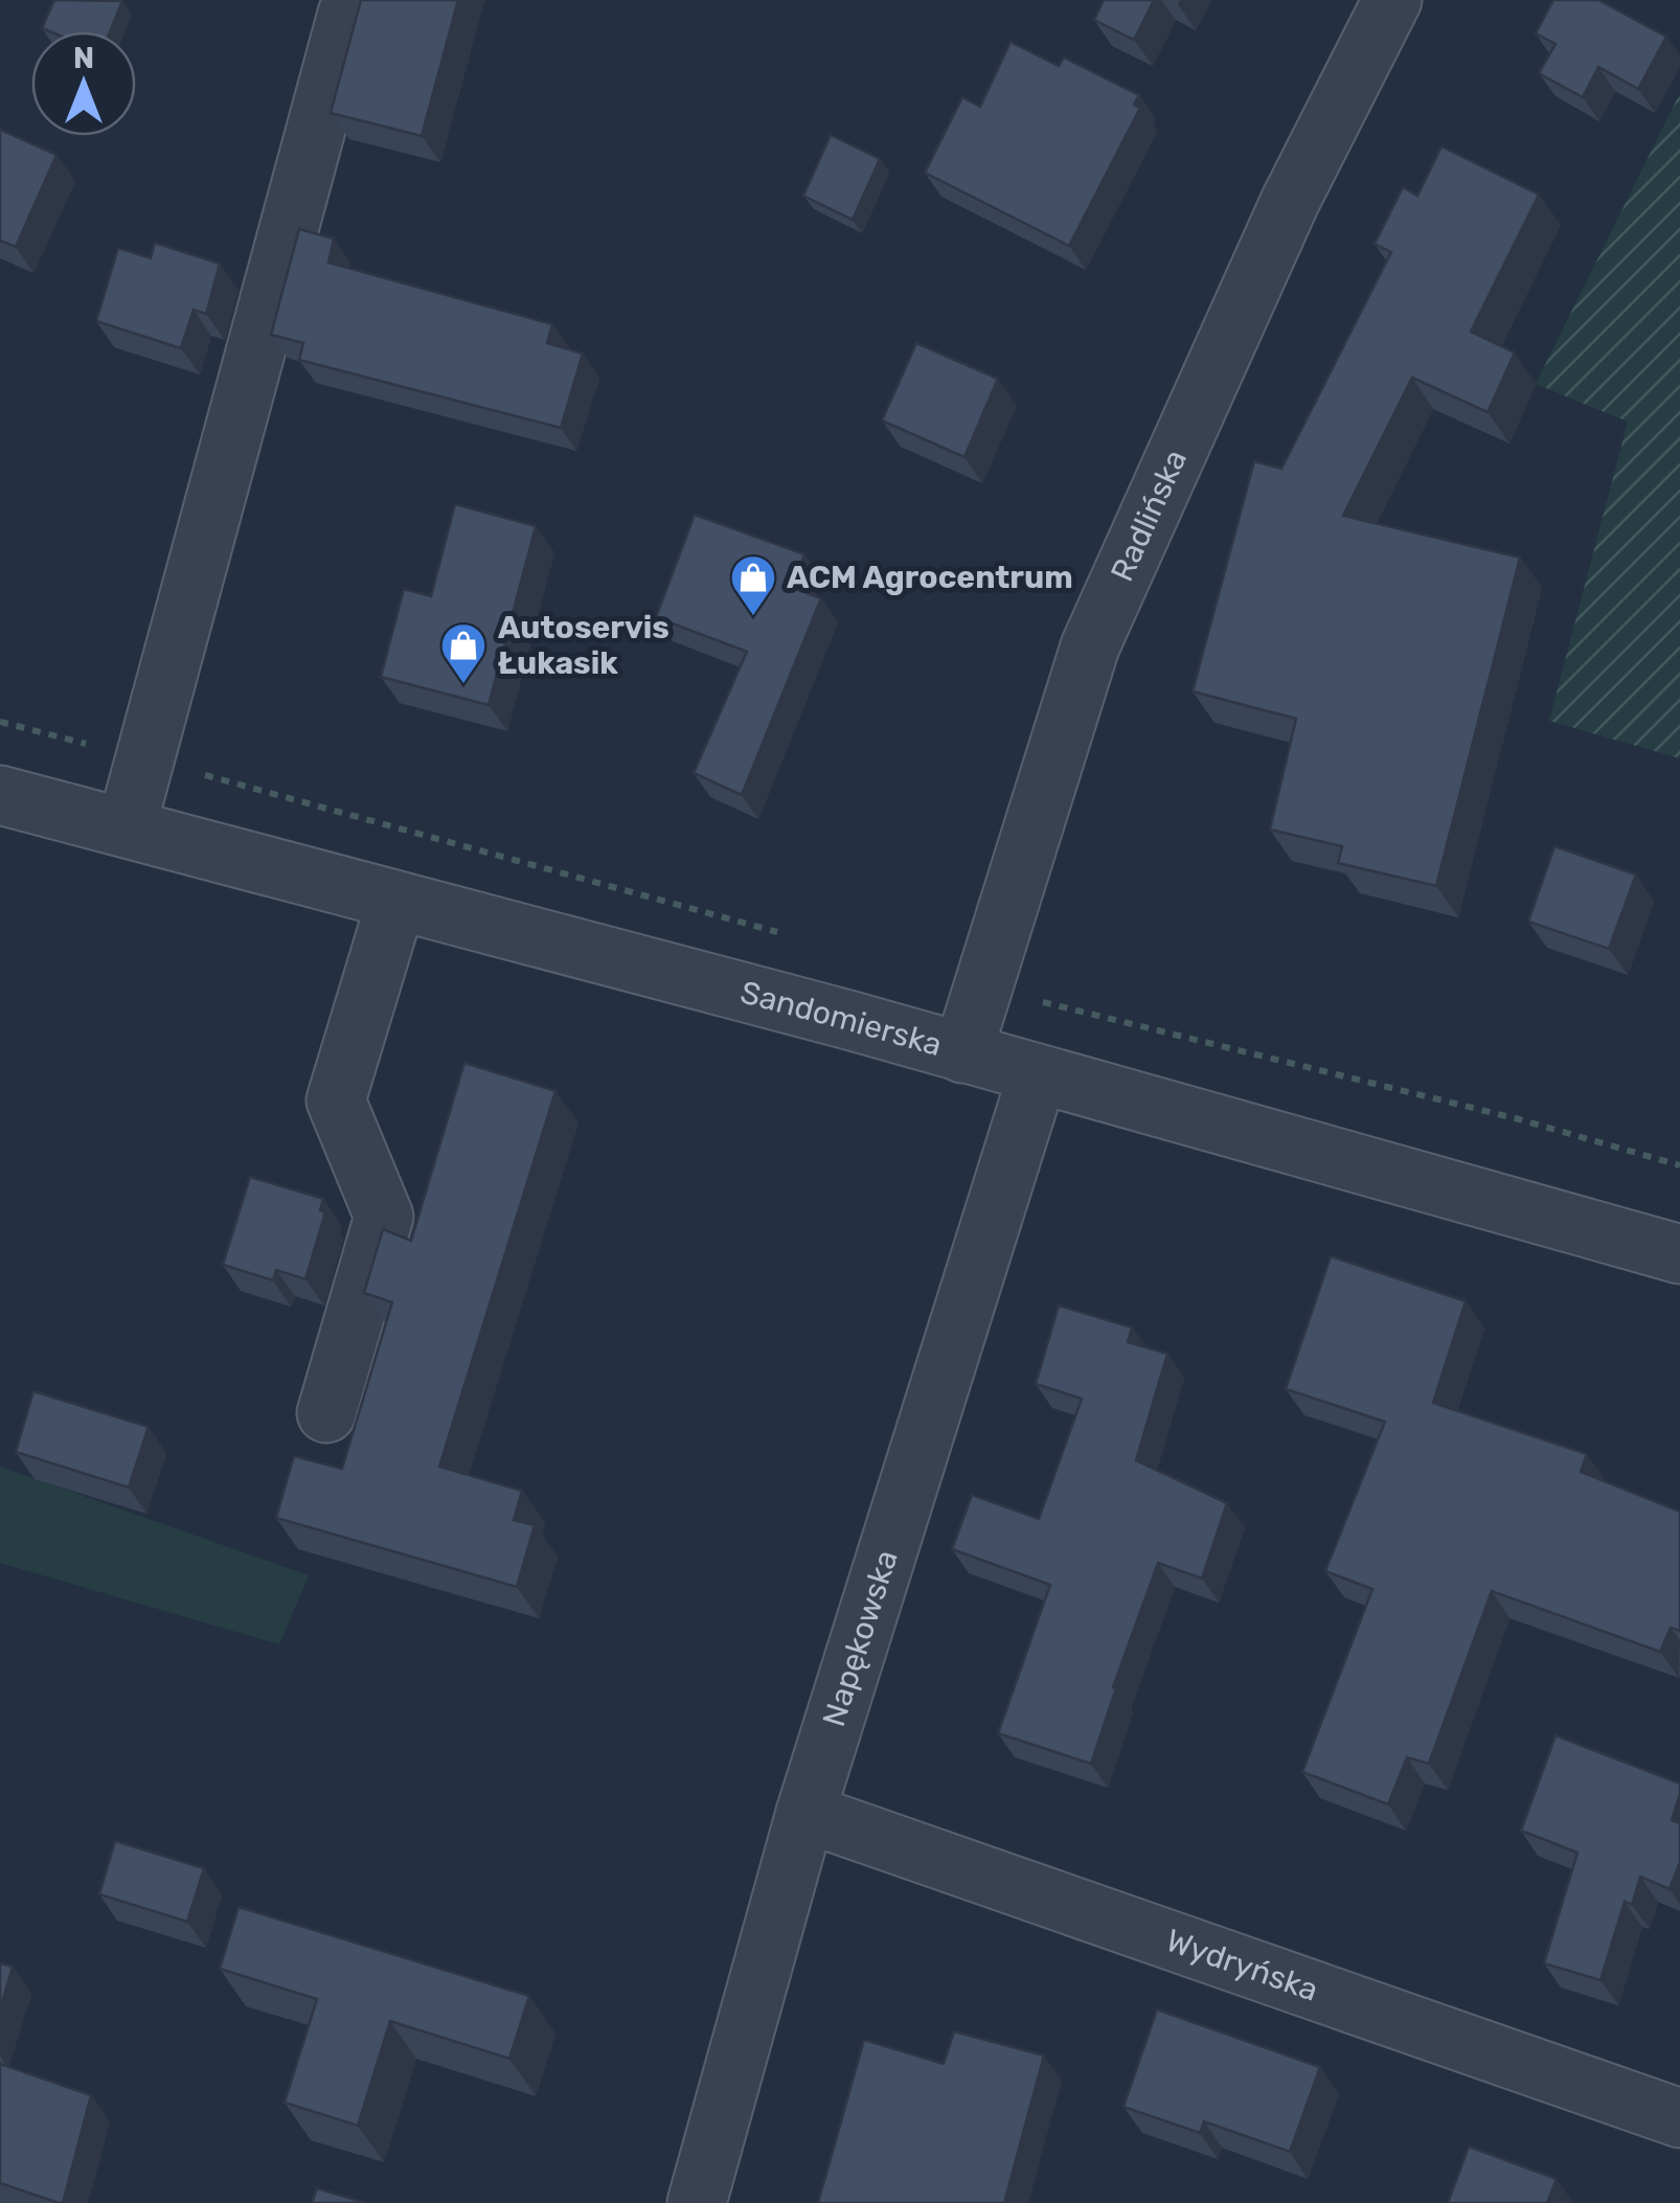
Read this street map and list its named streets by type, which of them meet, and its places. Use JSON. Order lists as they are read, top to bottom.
{
  "streets": {
    "street": [
      "Radlińska",
      "Sandomierska",
      "Napękowska",
      "Wydryńska"
    ]
  },
  "crossings": [
    ["Radlińska", "Sandomierska"],
    ["Sandomierska", "Napękowska"],
    ["Napękowska", "Wydryńska"]
  ],
  "places": {
    "shop": ["ACM Agrocentrum", "Autoservis Łukasik"]
  },
  "north": "top"
}
